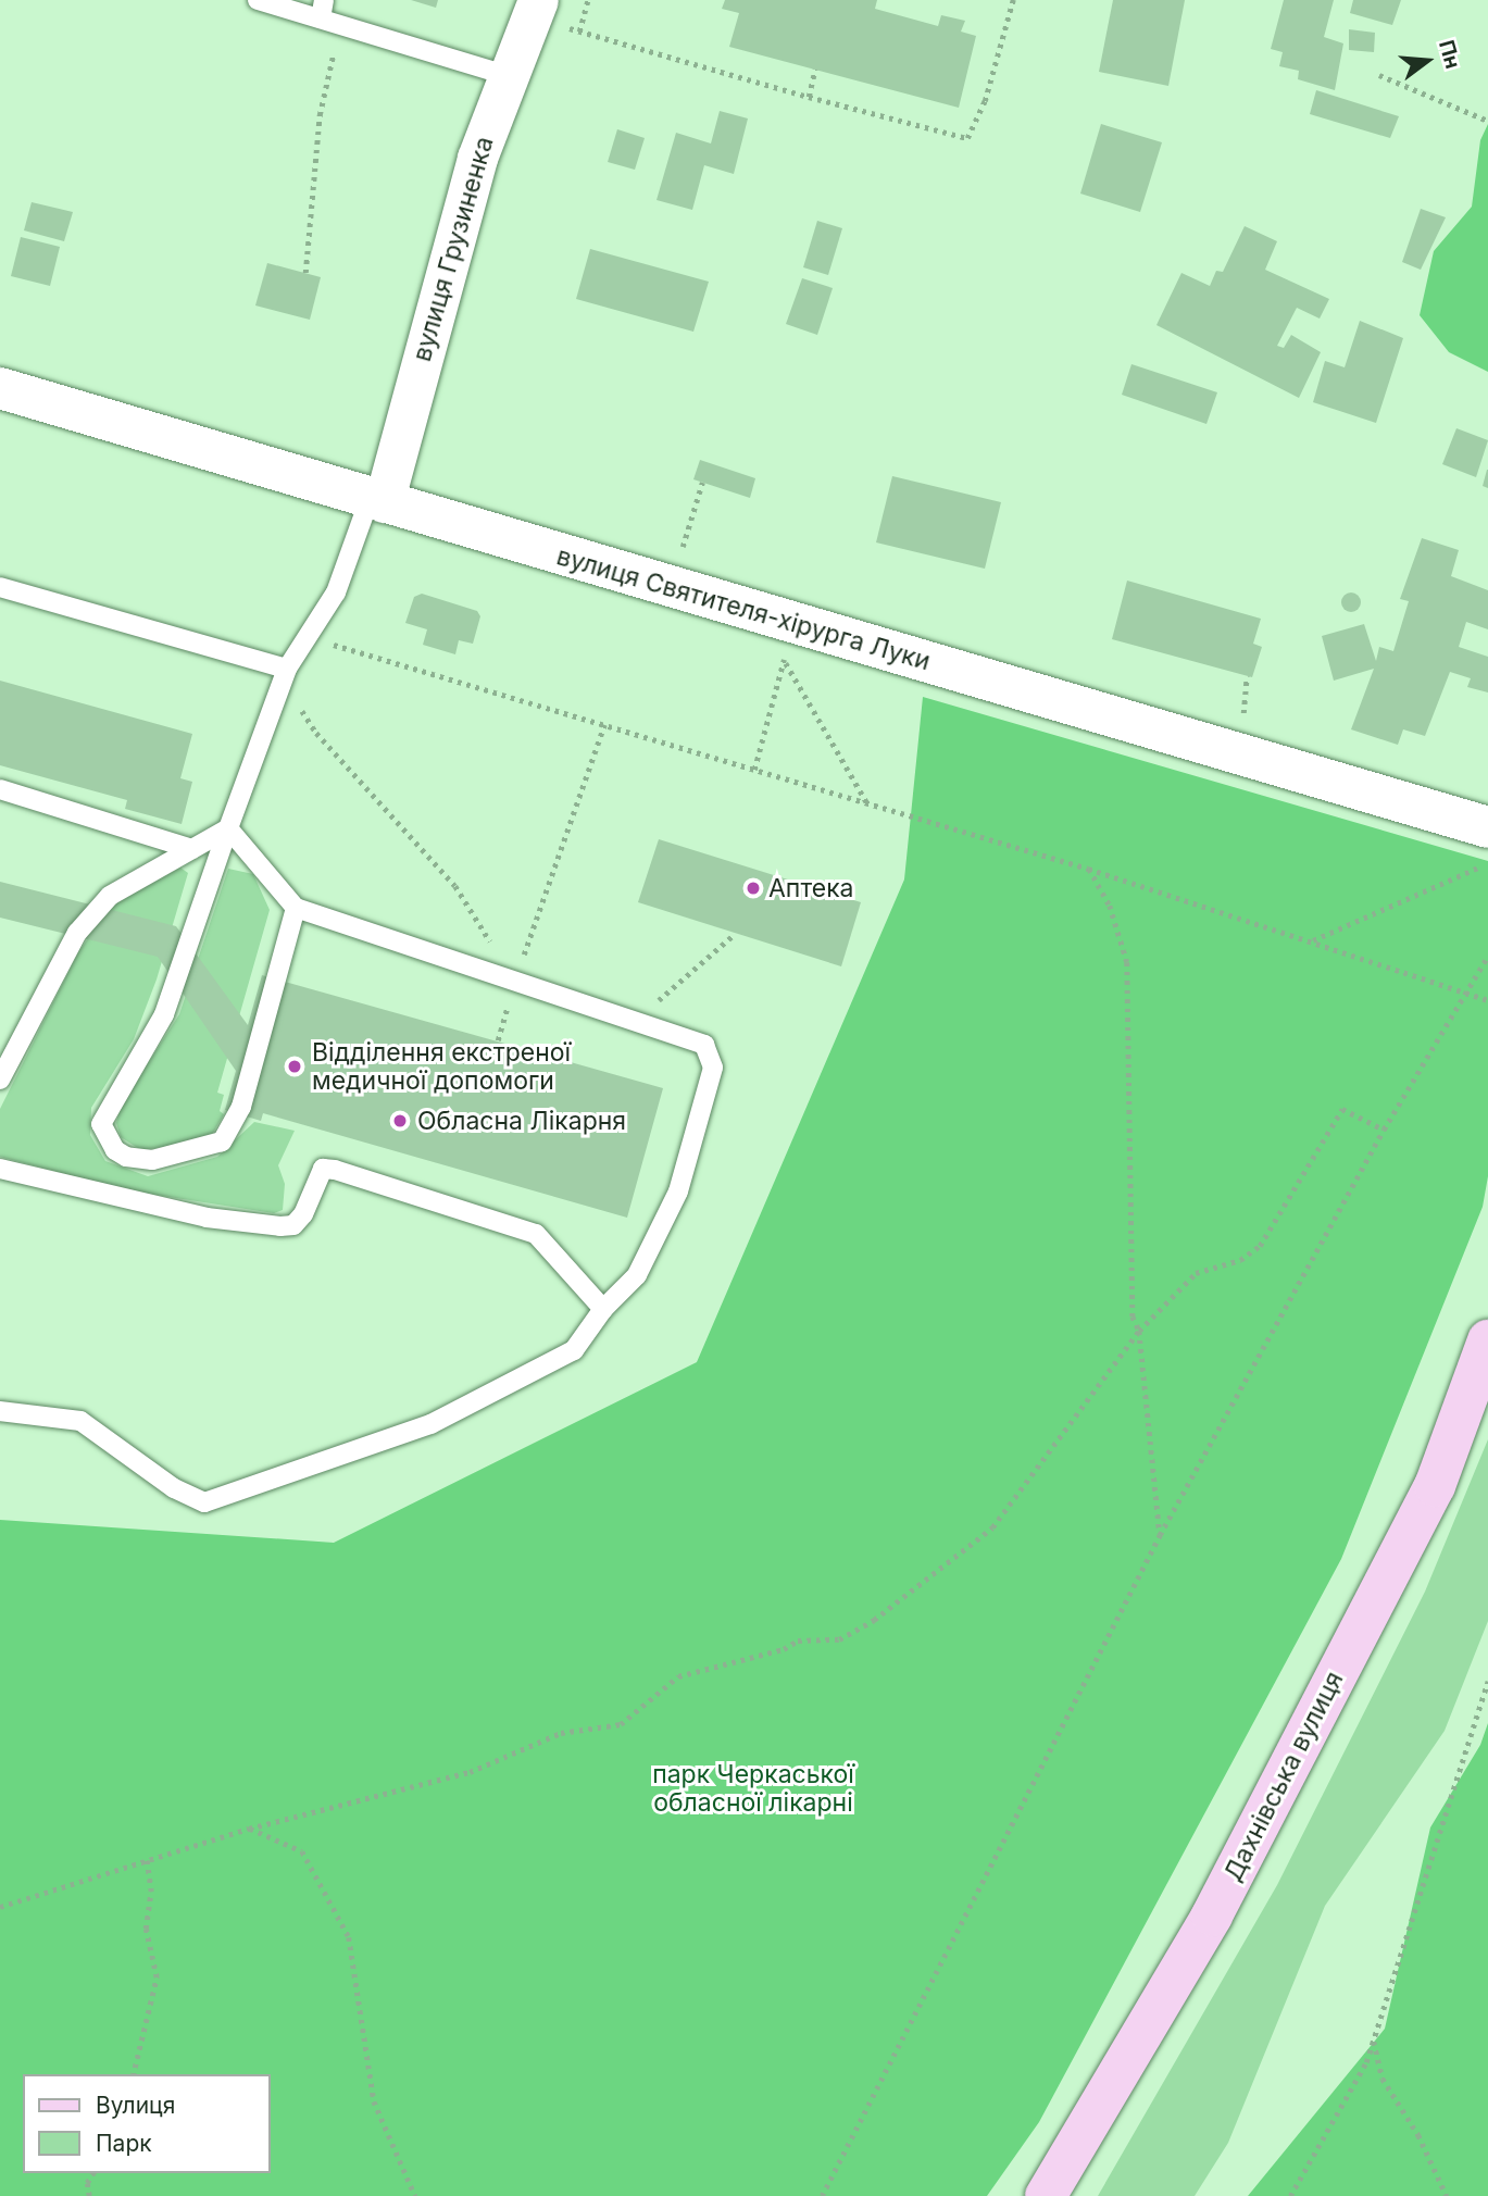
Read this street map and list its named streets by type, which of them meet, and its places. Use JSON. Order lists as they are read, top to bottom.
{
  "streets": {
    "main road": ["Дахнівська вулиця"],
    "street": ["вулиця Грузиненка", "вулиця Святителя-хірурга Луки"]
  },
  "crossings": [
    ["вулиця Грузиненка", "вулиця Святителя-хірурга Луки"]
  ],
  "parks": ["парк Черкаської обласної лікарні"],
  "places": ["Аптека", "Відділення екстреної медичної допомоги", "Обласна Лікарня"],
  "legend": ["Вулиця", "Парк"],
  "north": "right"
}
